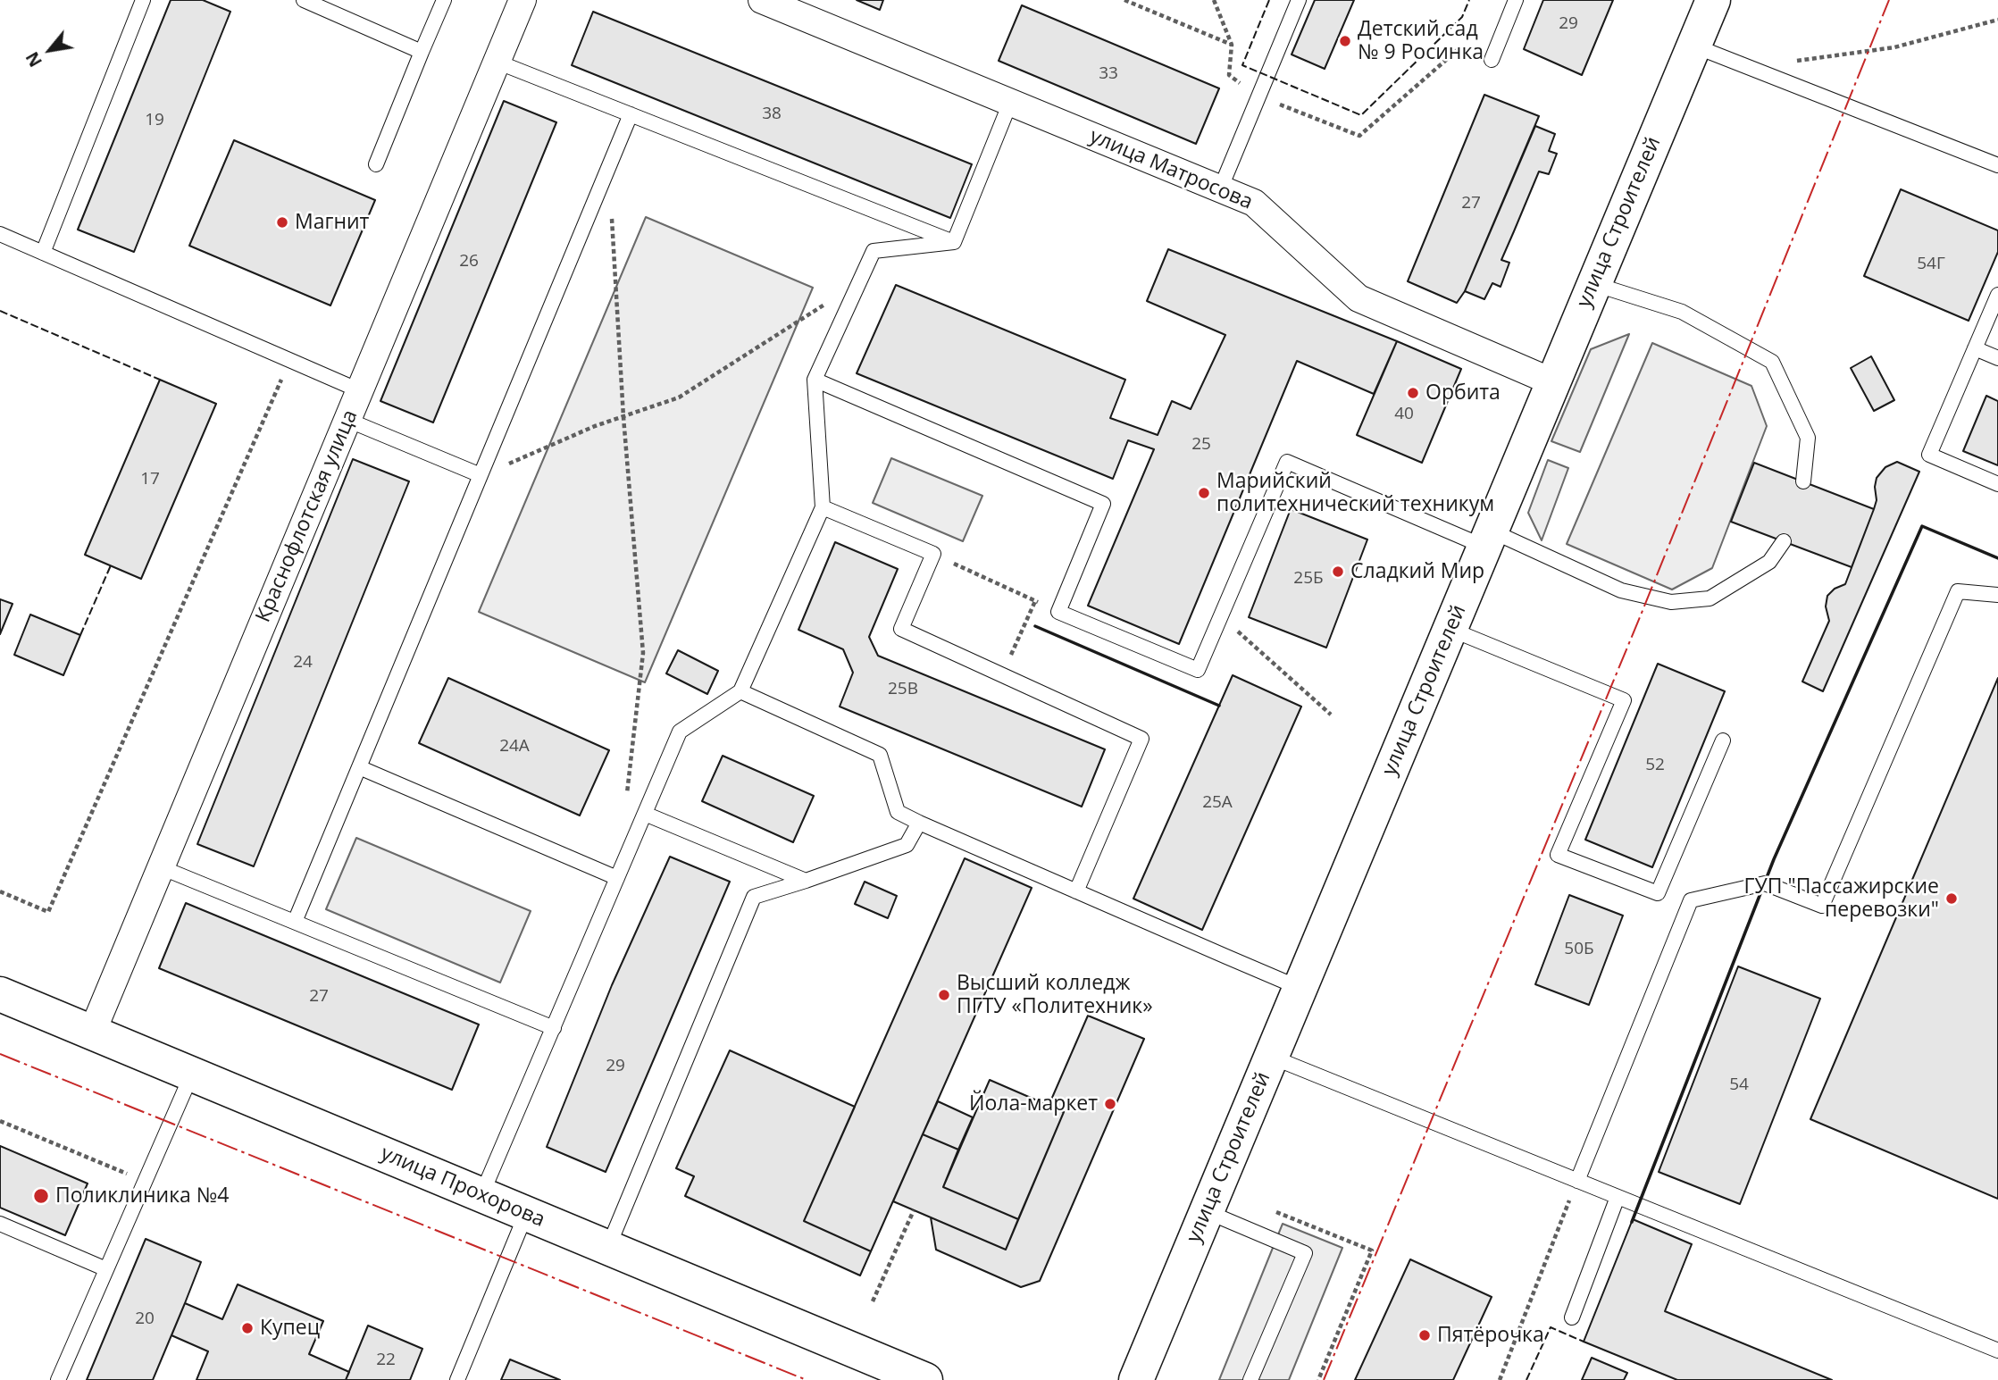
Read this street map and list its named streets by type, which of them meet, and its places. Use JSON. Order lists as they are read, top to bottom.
{
  "streets": {
    "main road": ["улица Строителей", "улица Прохорова"],
    "street": ["улица Матросова", "Краснофлотская улица"]
  },
  "crossings": [
    ["улица Матросова", "улица Строителей"],
    ["Краснофлотская улица", "улица Прохорова"]
  ],
  "places": [
    "Детский сад № 9 Росинка",
    "Магнит",
    "Орбита",
    "Марийский политехнический техникум",
    "Сладкий Мир",
    "ГУП \"Пассажирские перевозки\"",
    "Высший колледж ПГТУ «Политехник»",
    "Йола-маркет",
    "Поликлиника №4",
    "Купец",
    "Пятёрочка"
  ],
  "house_numbers": [
    "29",
    "33",
    "38",
    "19",
    "27",
    "26",
    "54Г",
    "40",
    "25",
    "17",
    "25Б",
    "24",
    "25В",
    "24А",
    "52",
    "25А",
    "50Б",
    "27",
    "29",
    "54",
    "20",
    "22"
  ],
  "north": "bottom left"
}
